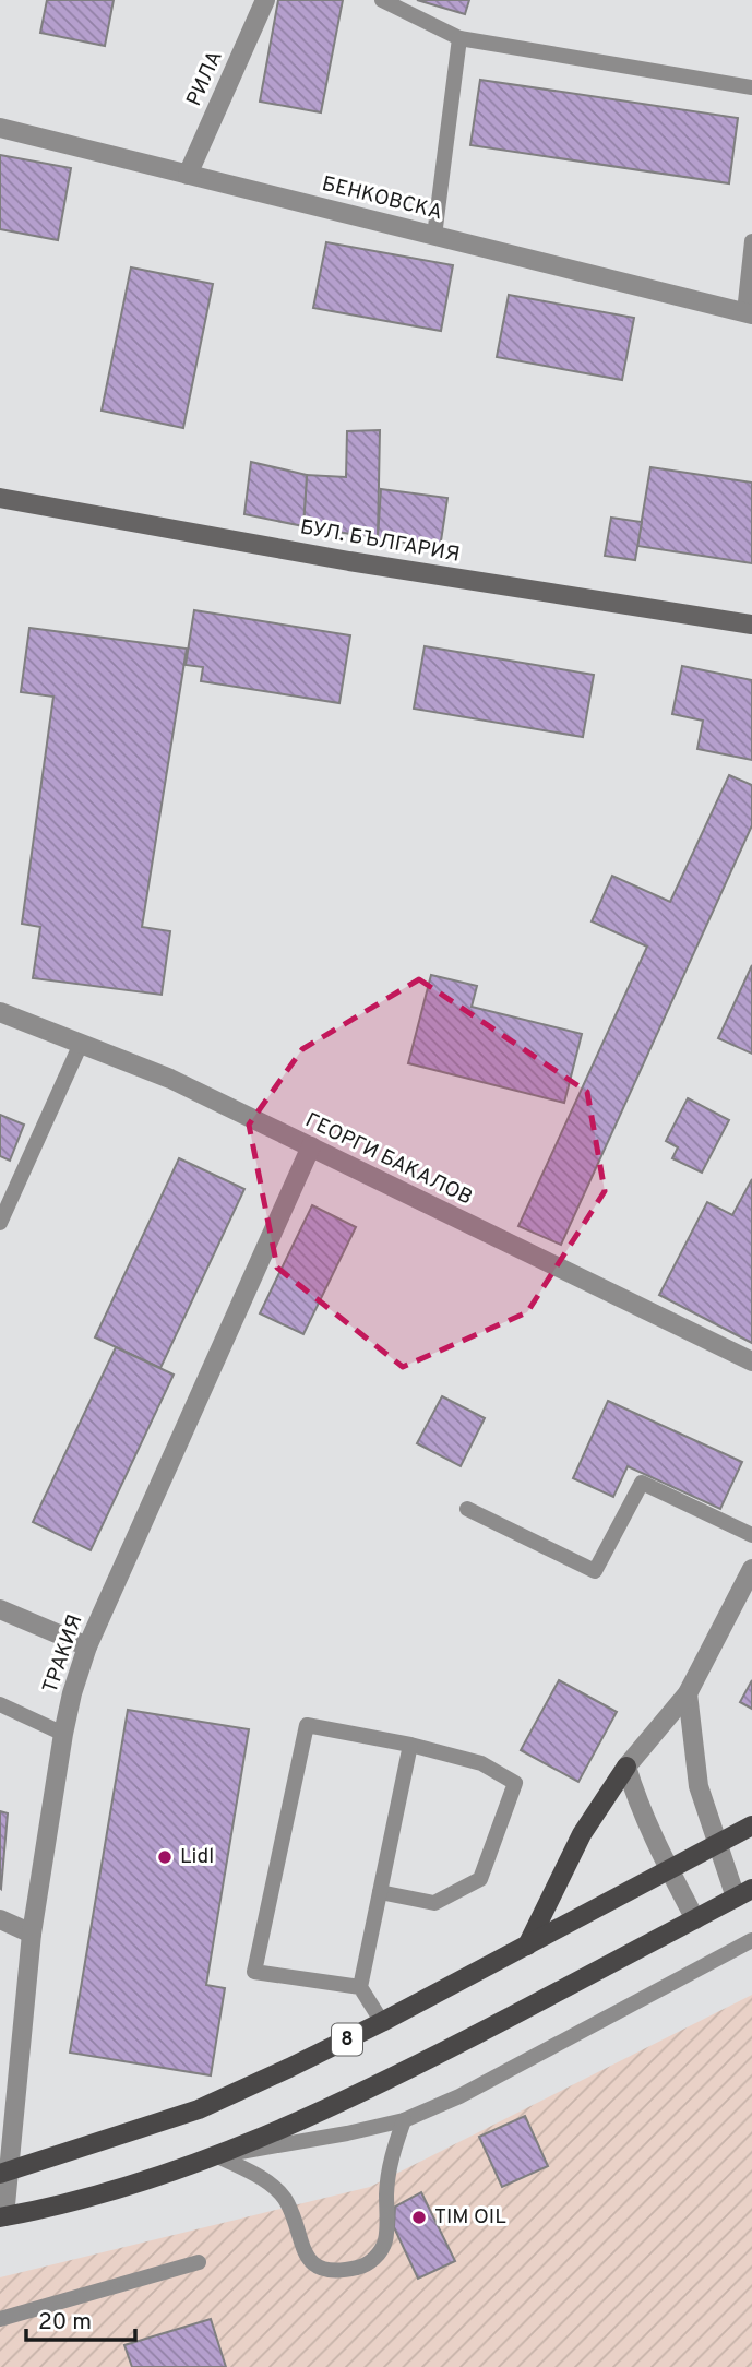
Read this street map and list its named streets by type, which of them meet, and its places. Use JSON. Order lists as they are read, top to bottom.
{
  "streets": {
    "main road": ["8"],
    "street": [
      "РИЛА",
      "БЕНКОВСКА",
      "БУЛ. БЪЛГАРИЯ",
      "ГЕОРГИ БАКАЛОВ",
      "ТРАКИЯ"
    ]
  },
  "crossings": [
    ["РИЛА", "БЕНКОВСКА"],
    ["ГЕОРГИ БАКАЛОВ", "ТРАКИЯ"],
    ["ТРАКИЯ", "8"]
  ],
  "places": ["Lidl", "TIM OIL"],
  "scale_bar": "20 m"
}
